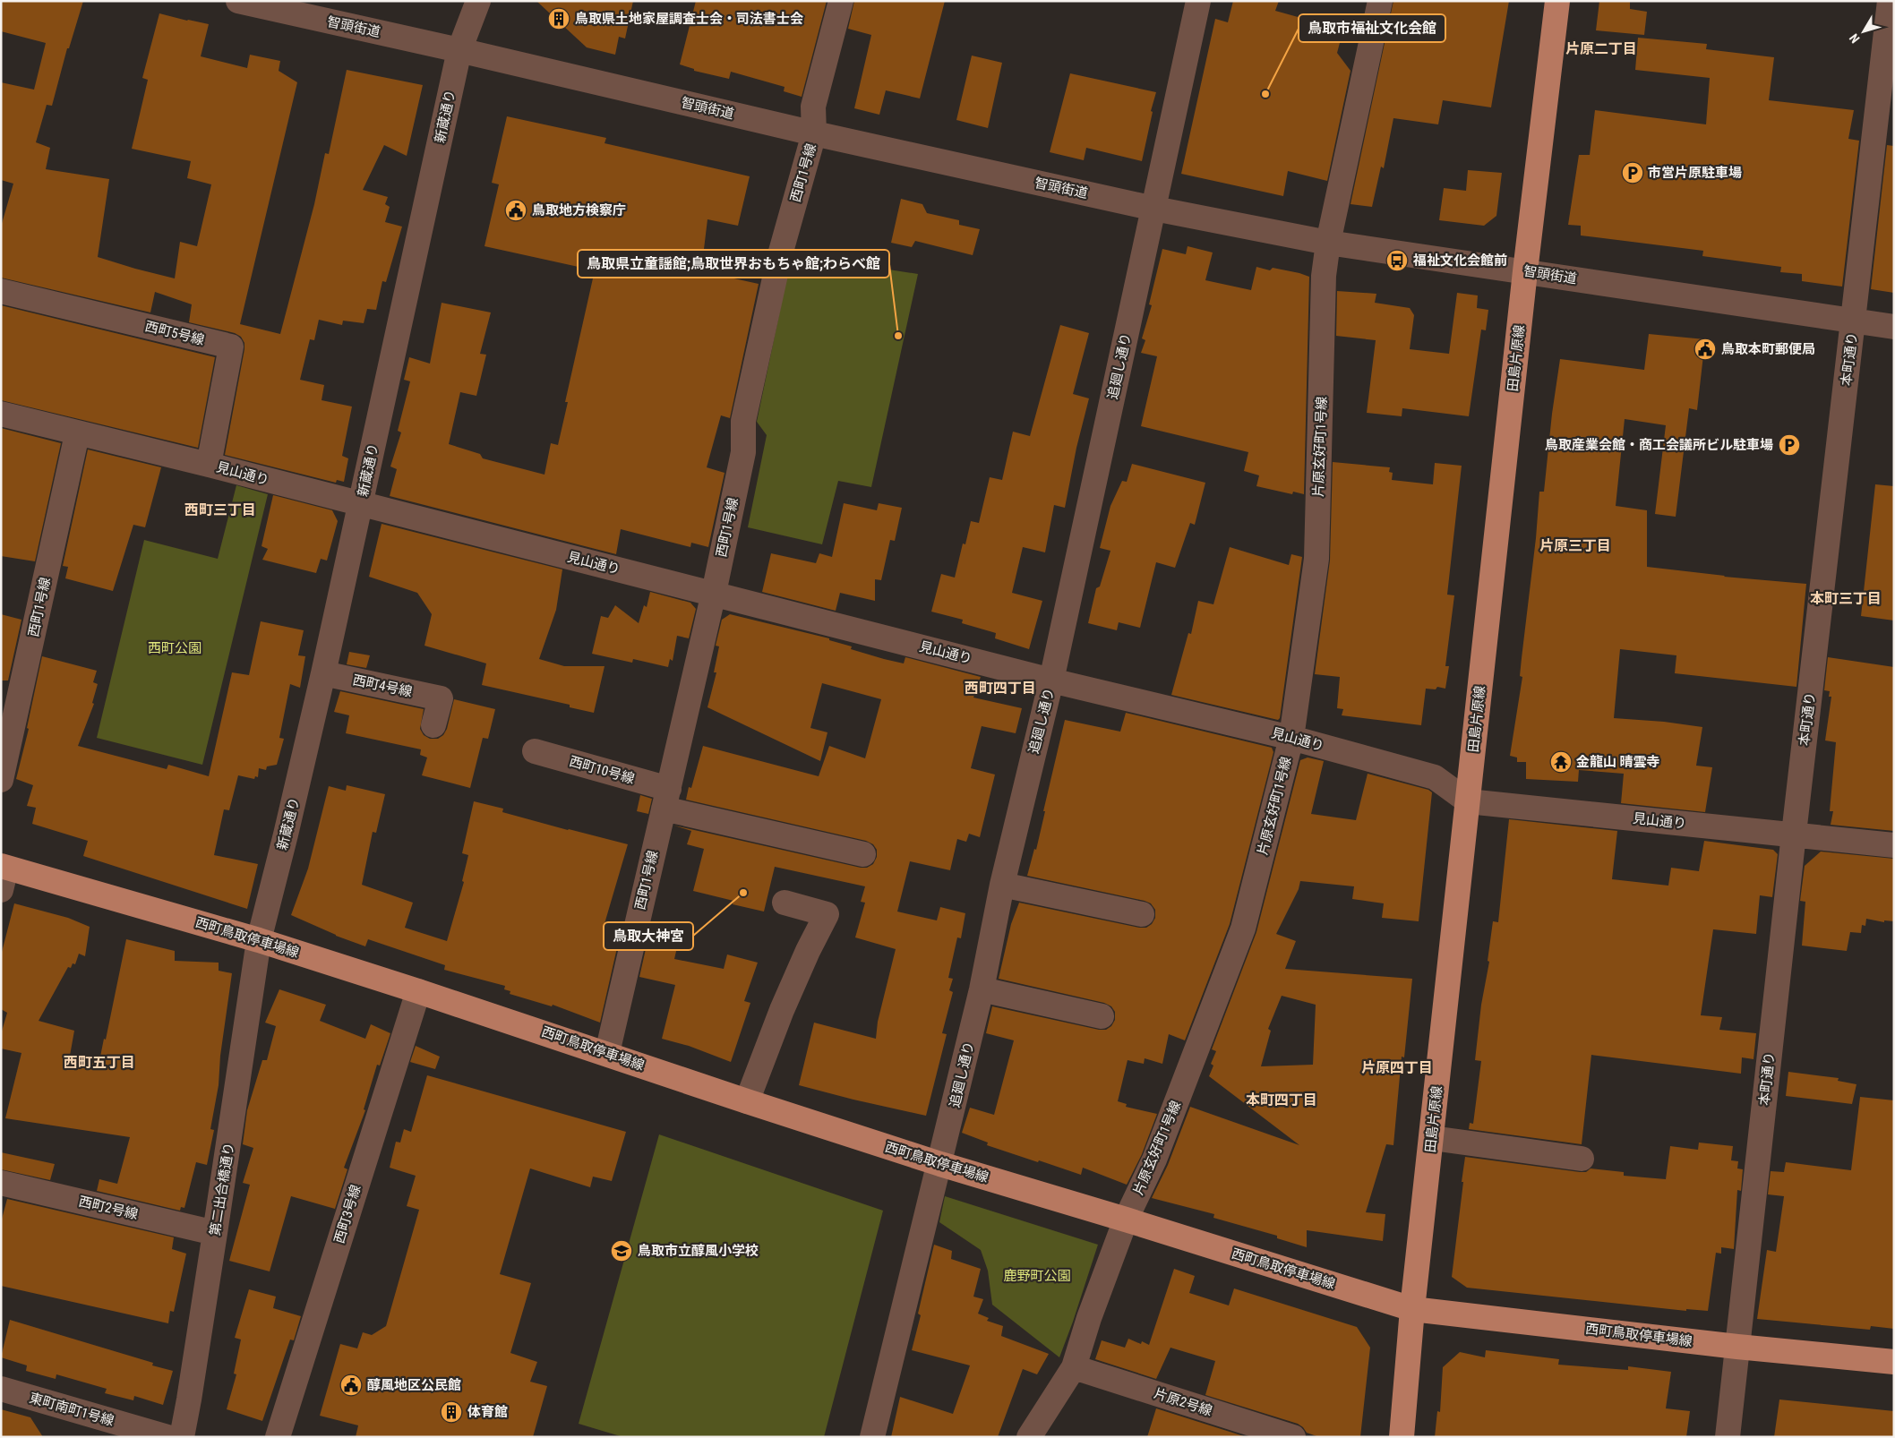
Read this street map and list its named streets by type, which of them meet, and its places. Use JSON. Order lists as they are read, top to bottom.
{
  "streets": {
    "main road": ["田島片原線", "西町鳥取停車場線"],
    "street": [
      "智頭街道",
      "新蔵通り",
      "西町1号線",
      "西町5号線",
      "本町通り",
      "追廻し通り",
      "片原玄好町1号線",
      "見山通り",
      "西町4号線",
      "西町10号線",
      "第二出合橋通り",
      "西町2号線",
      "西町3号線",
      "片原2号線",
      "東町南町1号線"
    ]
  },
  "crossings": [
    ["智頭街道", "新蔵通り"],
    ["智頭街道", "西町1号線"],
    ["智頭街道", "田島片原線"],
    ["智頭街道", "本町通り"],
    ["智頭街道", "追廻し通り"],
    ["智頭街道", "片原玄好町1号線"],
    ["新蔵通り", "見山通り"],
    ["新蔵通り", "西町4号線"],
    ["新蔵通り", "西町鳥取停車場線"],
    ["新蔵通り", "第二出合橋通り"],
    ["西町1号線", "見山通り"],
    ["西町1号線", "西町10号線"],
    ["西町1号線", "西町鳥取停車場線"],
    ["西町5号線", "見山通り"],
    ["田島片原線", "見山通り"],
    ["田島片原線", "西町鳥取停車場線"],
    ["本町通り", "見山通り"],
    ["本町通り", "西町鳥取停車場線"],
    ["追廻し通り", "見山通り"],
    ["追廻し通り", "西町鳥取停車場線"],
    ["片原玄好町1号線", "見山通り"],
    ["片原玄好町1号線", "西町鳥取停車場線"],
    ["片原玄好町1号線", "片原2号線"],
    ["西町鳥取停車場線", "第二出合橋通り"],
    ["西町鳥取停車場線", "西町3号線"],
    ["第二出合橋通り", "西町2号線"]
  ],
  "districts": [
    "片原二丁目",
    "西町三丁目",
    "片原三丁目",
    "本町三丁目",
    "西町四丁目",
    "西町五丁目",
    "片原四丁目",
    "本町四丁目"
  ],
  "parks": ["西町公園", "鹿野町公園"],
  "places": {
    "building": ["鳥取県土地家屋調査士会・司法書士会", "体育館"],
    "other": ["鳥取市福祉文化会館", "鳥取県立童謡館;鳥取世界おもちゃ館;わらべ館", "鳥取大神宮"],
    "parking": ["市営片原駐車場", "鳥取産業会館・商工会議所ビル駐車場"],
    "public building": ["鳥取地方検察庁", "鳥取本町郵便局", "醇風地区公民館"],
    "bus stop": ["福祉文化会館前"],
    "temple": ["金龍山 晴雲寺"],
    "school or university": ["鳥取市立醇風小学校"]
  },
  "north": "bottom left"
}
